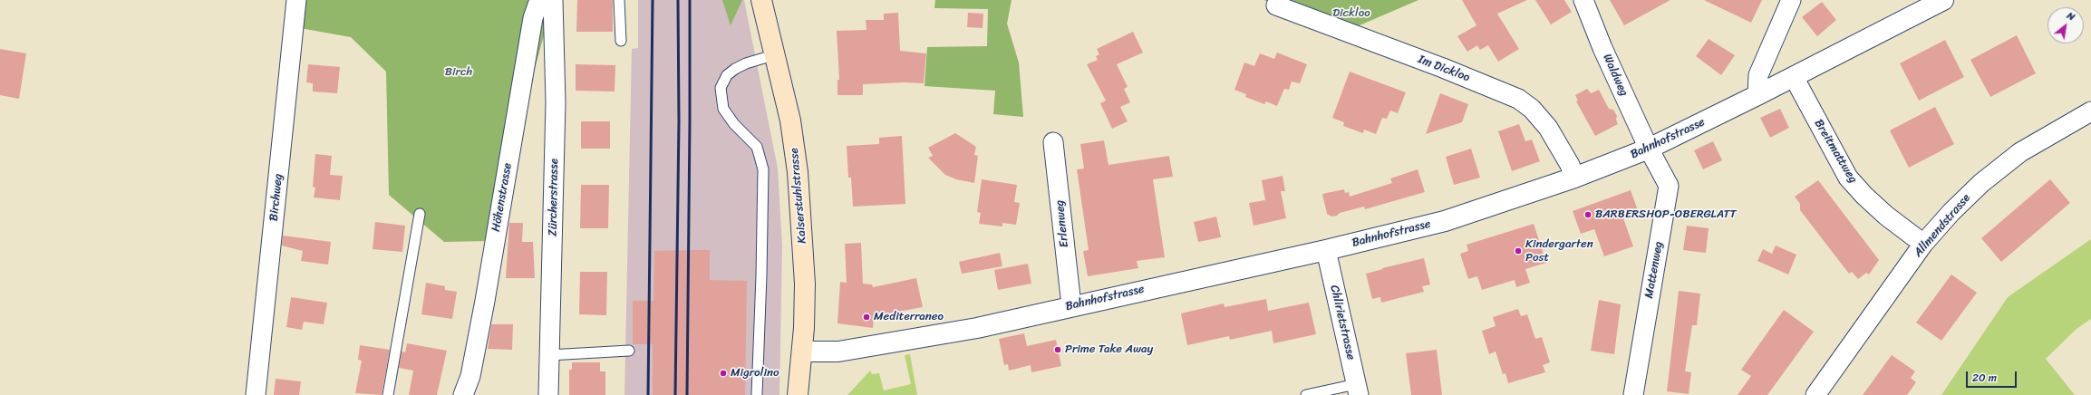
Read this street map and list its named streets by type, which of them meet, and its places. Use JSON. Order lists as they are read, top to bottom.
{
  "streets": {
    "main road": ["Kaiserstuhlstrasse"],
    "street": [
      "Im Dickloo",
      "Waldweg",
      "Bahnhofstrasse",
      "Breitmattweg",
      "Birchweg",
      "Höhenstrasse",
      "Zürcherstrasse",
      "Erlenweg",
      "Allmendstrasse",
      "Mattenweg",
      "Chlirietstrasse"
    ]
  },
  "crossings": [
    ["Im Dickloo", "Bahnhofstrasse"],
    ["Waldweg", "Bahnhofstrasse"],
    ["Waldweg", "Mattenweg"],
    ["Bahnhofstrasse", "Breitmattweg"],
    ["Bahnhofstrasse", "Kaiserstuhlstrasse"],
    ["Bahnhofstrasse", "Erlenweg"],
    ["Bahnhofstrasse", "Mattenweg"],
    ["Bahnhofstrasse", "Chlirietstrasse"],
    ["Breitmattweg", "Allmendstrasse"]
  ],
  "parks": ["Dickloo", "Birch"],
  "places": [
    "BARBERSHOP-OBERGLATT",
    "Kindergarten Post",
    "Mediterraneo",
    "Prime Take Away",
    "Migrolino"
  ],
  "scale_bar": "20 m",
  "north": "top right"
}
